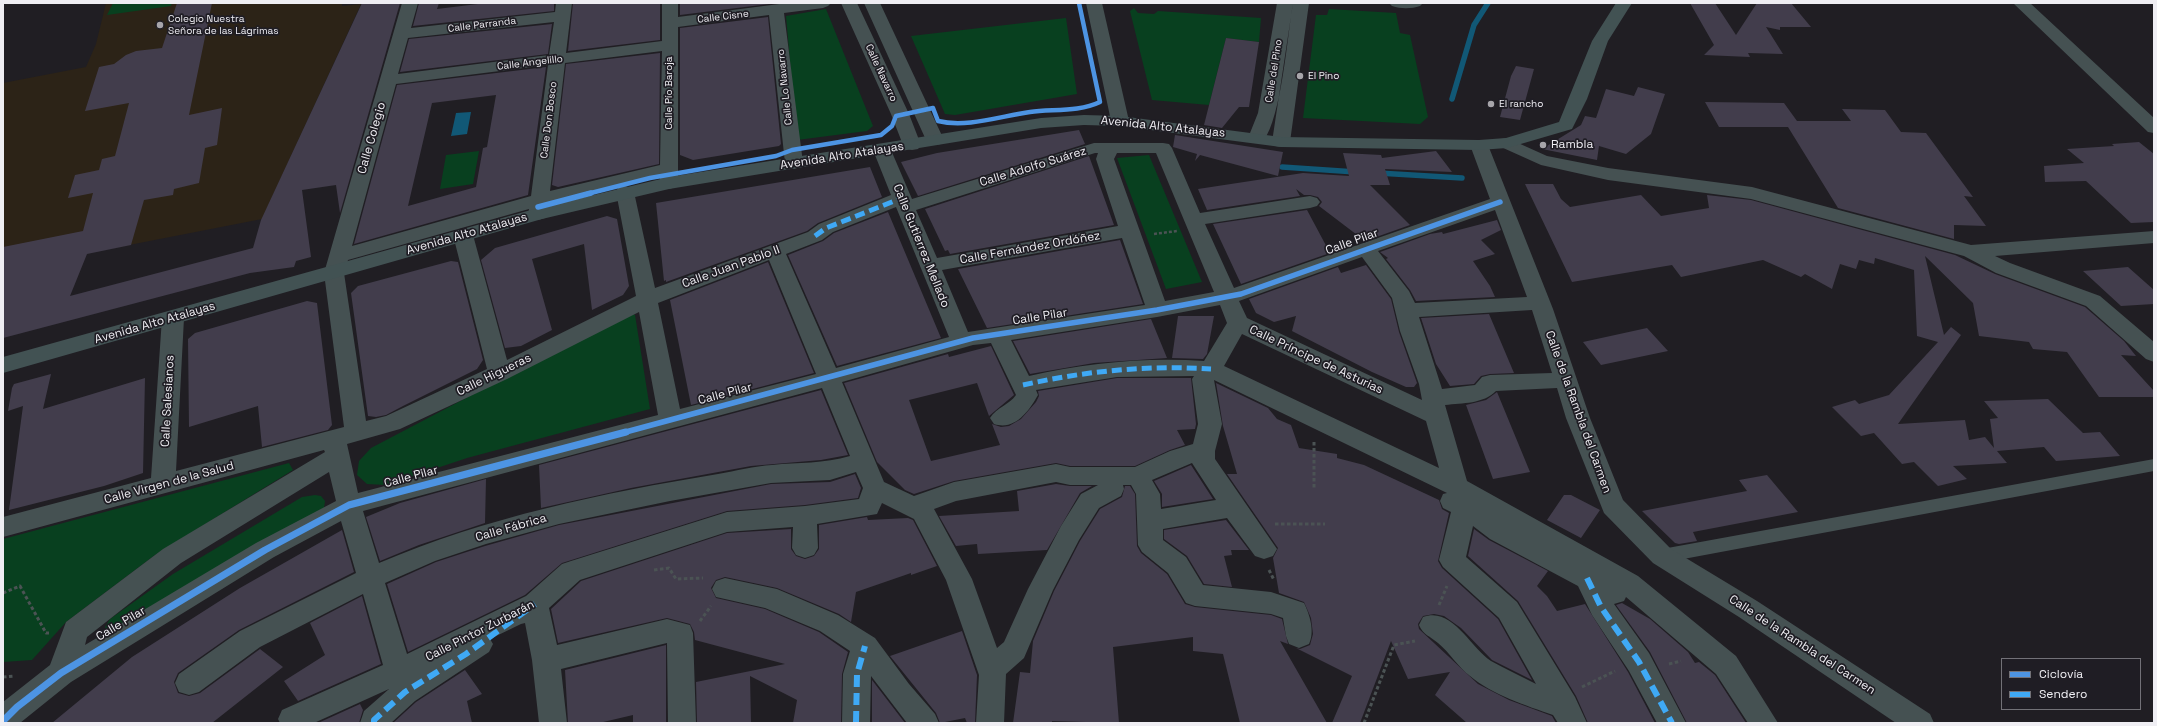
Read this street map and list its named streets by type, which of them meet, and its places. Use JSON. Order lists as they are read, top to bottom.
{
  "streets": {
    "main road": ["Avenida Alto Atalayas"],
    "street": [
      "Calle Cisne",
      "Calle Parranda",
      "Calle Angelillo",
      "Calle del Pino",
      "Calle Navarro",
      "Calle Lo Navarro",
      "Calle Pío Baroja",
      "Calle Don Bosco",
      "Calle Colegio",
      "Calle Adolfo Suárez",
      "Calle Pilar",
      "Calle Gutierrez Mellado",
      "Calle Fernández Ordóñez",
      "Calle Juan Pablo II",
      "Calle Príncipe de Asturias",
      "Calle Higueras",
      "Calle Salesianos",
      "Calle de la Rambla del Carmen",
      "Calle Virgen de la Salud",
      "Calle Fábrica",
      "Calle Pintor Zurbarán"
    ]
  },
  "crossings": [
    ["Calle Cisne", "Calle Lo Navarro"],
    ["Calle Cisne", "Calle Pío Baroja"],
    ["Calle Parranda", "Calle Don Bosco"],
    ["Calle Parranda", "Calle Colegio"],
    ["Calle Angelillo", "Calle Pío Baroja"],
    ["Calle Angelillo", "Calle Don Bosco"],
    ["Calle Angelillo", "Calle Colegio"],
    ["Calle del Pino", "Avenida Alto Atalayas"],
    ["Calle Navarro", "Avenida Alto Atalayas"],
    ["Calle Lo Navarro", "Avenida Alto Atalayas"],
    ["Calle Pío Baroja", "Avenida Alto Atalayas"],
    ["Calle Don Bosco", "Avenida Alto Atalayas"],
    ["Avenida Alto Atalayas", "Calle Colegio"],
    ["Avenida Alto Atalayas", "Calle Gutierrez Mellado"],
    ["Avenida Alto Atalayas", "Calle Salesianos"],
    ["Avenida Alto Atalayas", "Calle de la Rambla del Carmen"],
    ["Calle Adolfo Suárez", "Calle Gutierrez Mellado"],
    ["Calle Adolfo Suárez", "Calle Juan Pablo II"],
    ["Calle Adolfo Suárez", "Calle Príncipe de Asturias"],
    ["Calle Pilar", "Calle Gutierrez Mellado"],
    ["Calle Pilar", "Calle Príncipe de Asturias"],
    ["Calle Pilar", "Calle de la Rambla del Carmen"],
    ["Calle Gutierrez Mellado", "Calle Fernández Ordóñez"],
    ["Calle Juan Pablo II", "Calle Higueras"],
    ["Calle Higueras", "Calle Virgen de la Salud"],
    ["Calle Salesianos", "Calle Virgen de la Salud"]
  ],
  "places": [
    "Colegio Nuestra Señora de las Lágrimas",
    "El Pino",
    "El rancho",
    "Rambla"
  ],
  "legend": ["Ciclovía", "Sendero"]
}
